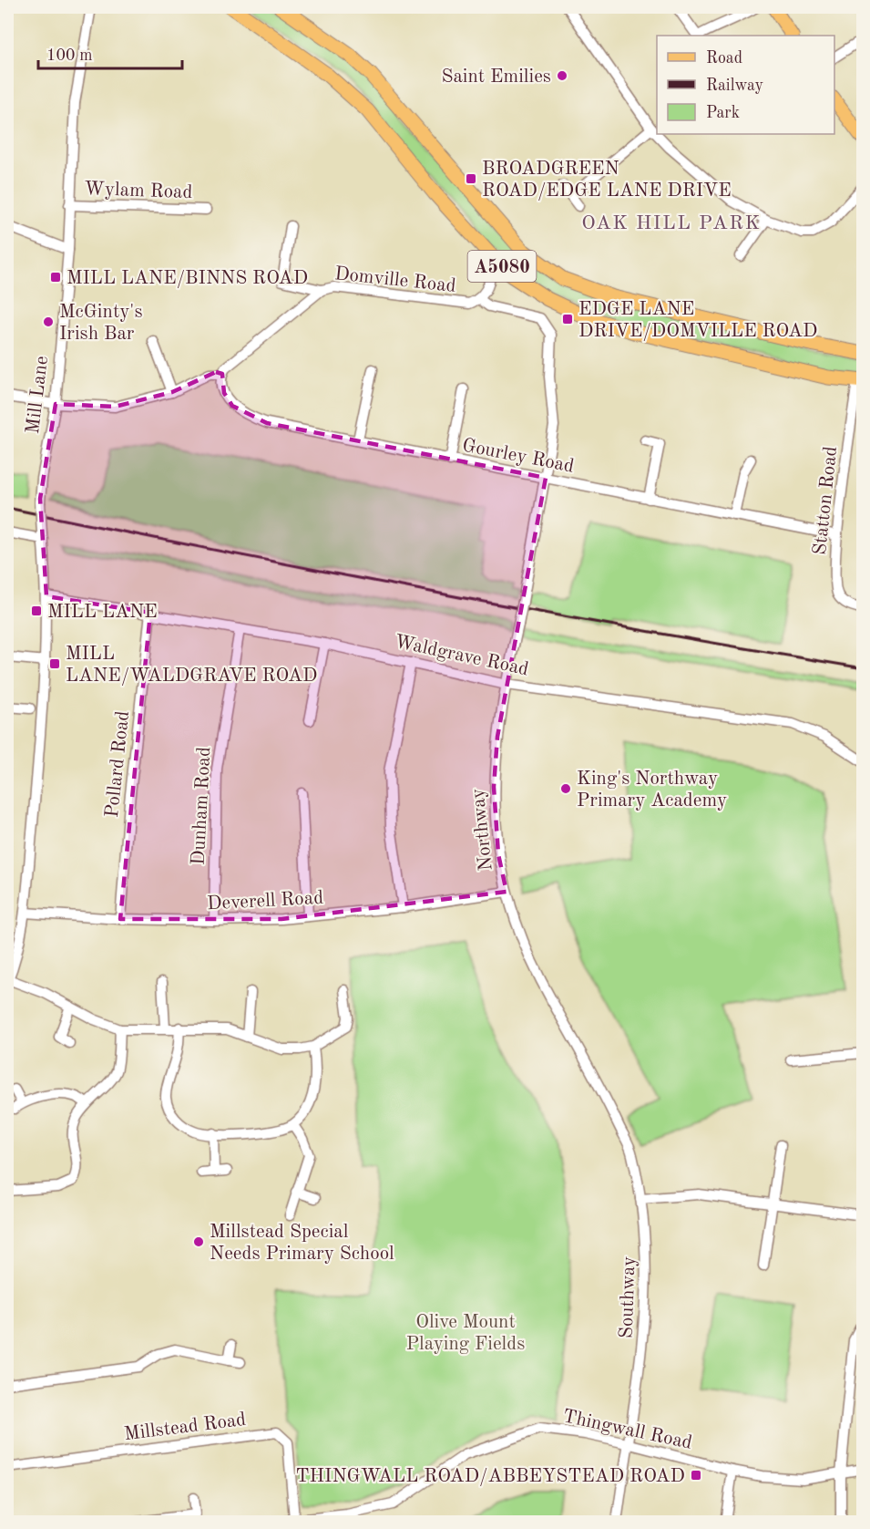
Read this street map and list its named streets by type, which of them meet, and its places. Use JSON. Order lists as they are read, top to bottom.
{
  "streets": {
    "highway": ["A5080"],
    "street": [
      "Wylam Road",
      "Domville Road",
      "Mill Lane",
      "Gourley Road",
      "Statton Road",
      "Waldgrave Road",
      "Pollard Road",
      "Dunham Road",
      "Northway",
      "Deverell Road",
      "Southway",
      "Millstead Road",
      "Thingwall Road"
    ]
  },
  "crossings": [
    ["Wylam Road", "Mill Lane"],
    ["A5080", "Domville Road"],
    ["A5080", "Statton Road"],
    ["Domville Road", "Gourley Road"],
    ["Domville Road", "Northway"],
    ["Mill Lane", "Waldgrave Road"],
    ["Mill Lane", "Deverell Road"],
    ["Gourley Road", "Statton Road"],
    ["Gourley Road", "Northway"],
    ["Waldgrave Road", "Pollard Road"],
    ["Waldgrave Road", "Dunham Road"],
    ["Waldgrave Road", "Northway"],
    ["Pollard Road", "Deverell Road"],
    ["Dunham Road", "Deverell Road"],
    ["Northway", "Deverell Road"],
    ["Northway", "Southway"],
    ["Southway", "Thingwall Road"],
    ["Millstead Road", "Thingwall Road"]
  ],
  "districts": ["OAK HILL PARK"],
  "parks": ["Olive Mount Playing Fields"],
  "places": {
    "other": [
      "Saint Emilies",
      "McGinty's Irish Bar",
      "King's Northway Primary Academy",
      "Millstead Special Needs Primary School"
    ],
    "transit": [
      "BROADGREEN ROAD/EDGE LANE DRIVE",
      "MILL LANE/BINNS ROAD",
      "EDGE LANE DRIVE/DOMVILLE ROAD",
      "MILL LANE",
      "MILL LANE/WALDGRAVE ROAD",
      "THINGWALL ROAD/ABBEYSTEAD ROAD"
    ]
  },
  "legend": ["Road", "Railway", "Park"],
  "scale_bar": "100 m"
}
